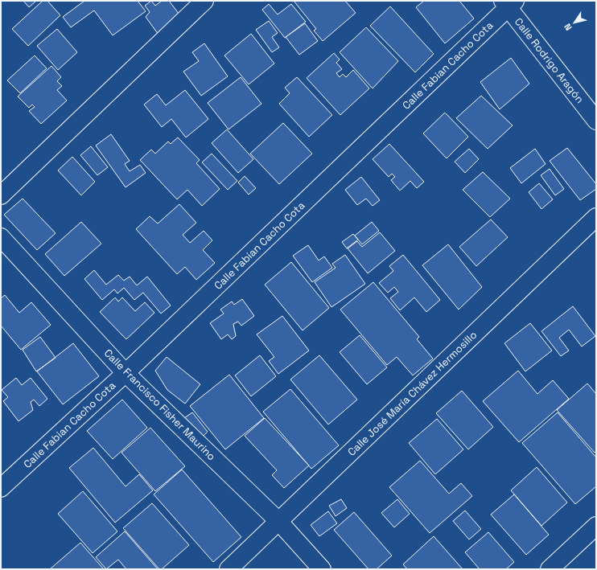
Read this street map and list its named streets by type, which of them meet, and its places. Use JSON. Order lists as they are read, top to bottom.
{
  "streets": {
    "street": [
      "Calle Rodrigo Aragón",
      "Calle Fabian Cacho Cota",
      "Calle José María Chávez Hermosillo",
      "Calle Francisco Fisher Maurino"
    ]
  },
  "crossings": [
    ["Calle Rodrigo Aragón", "Calle Fabian Cacho Cota"],
    ["Calle Fabian Cacho Cota", "Calle Francisco Fisher Maurino"],
    ["Calle José María Chávez Hermosillo", "Calle Francisco Fisher Maurino"]
  ],
  "north": "bottom left"
}
